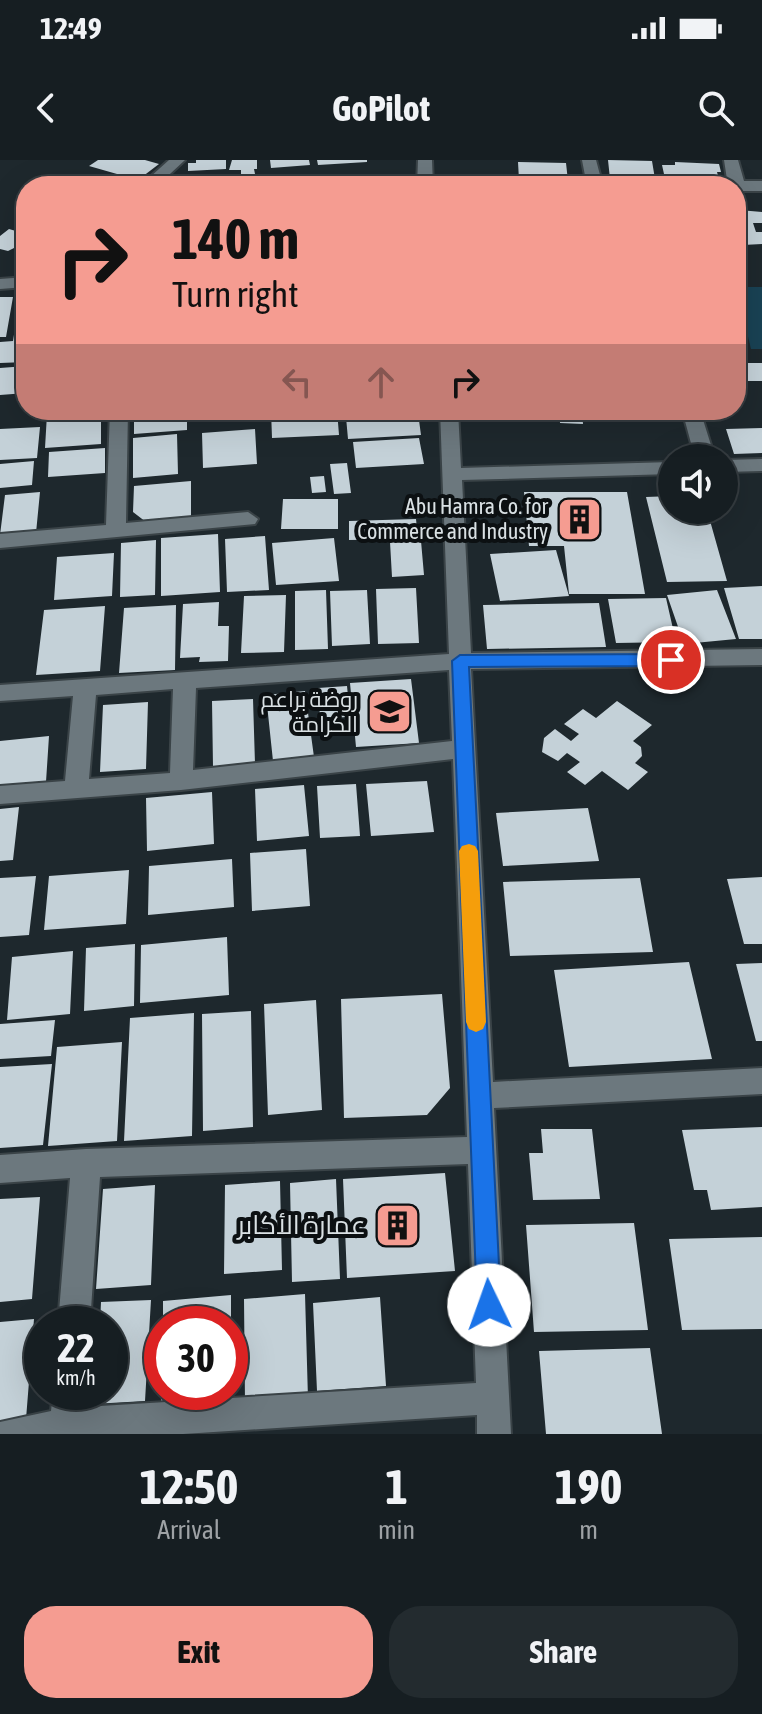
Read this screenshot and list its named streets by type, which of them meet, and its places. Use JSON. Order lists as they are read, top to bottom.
{
  "places": {
    "building": ["Abu Hamra Co. for Commerce and Industry", "عمارة الأكابر"],
    "school or university": ["روضة براعم الكرامة"]
  },
  "page": {
    "status": "12:49",
    "header": "GoPilot",
    "turn": ["140 m", "Turn right"],
    "speed": "22 km/h",
    "limit": "30",
    "eta": [
      "12:50",
      "Arrival",
      "1",
      "min",
      "190",
      "m"
    ],
    "buttons": ["Exit", "Share"]
  }
}
